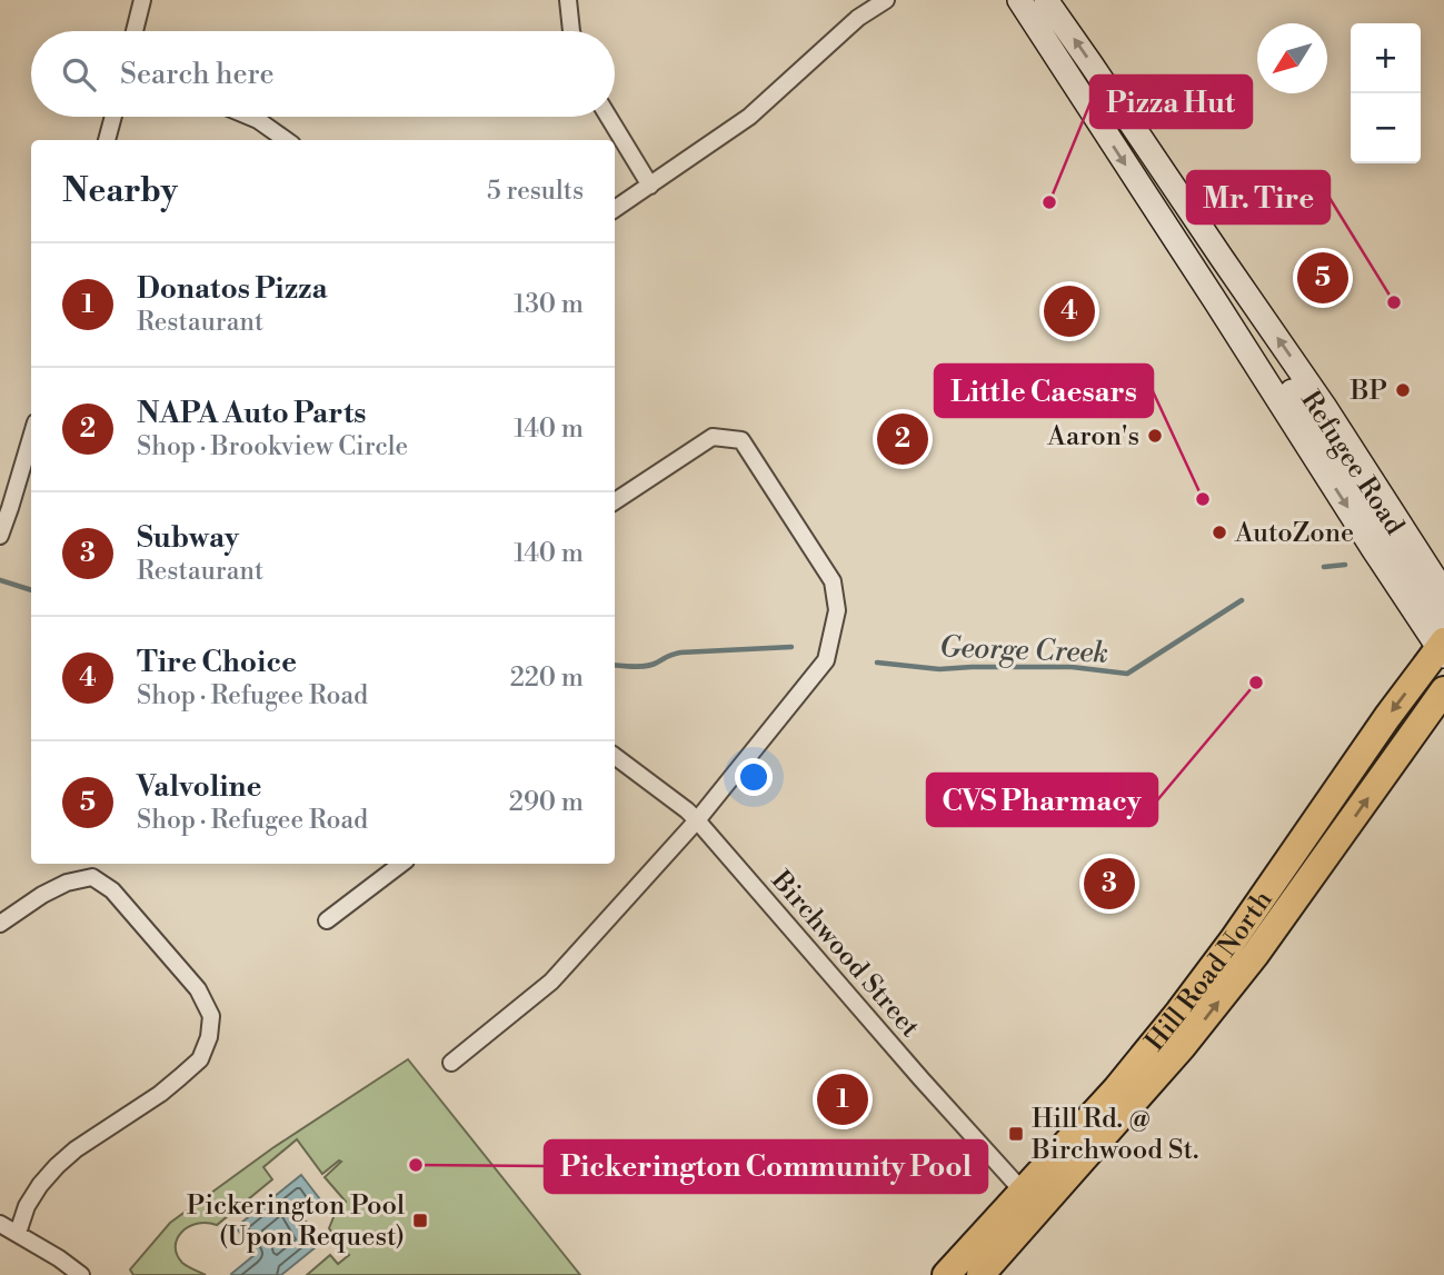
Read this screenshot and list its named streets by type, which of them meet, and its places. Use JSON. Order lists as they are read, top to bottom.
{
  "streets": {
    "highway": ["Hill Road North"],
    "main road": ["Refugee Road"],
    "street": ["Birchwood Street"]
  },
  "crossings": [
    ["Refugee Road", "Hill Road North"],
    ["Birchwood Street", "Hill Road North"]
  ],
  "water": ["George Creek"],
  "places": {
    "other": [
      "Pizza Hut",
      "Mr. Tire",
      "BP",
      "Aaron's",
      "Little Caesars",
      "AutoZone",
      "CVS Pharmacy",
      "Pickerington Community Pool"
    ],
    "transit": ["Hill Rd. @ Birchwood St.", "Pickerington Pool (Upon Request)"]
  },
  "north": "bottom left",
  "page": {
    "map_buttons": ["+", "−"],
    "search": "Search here",
    "heading": ["Nearby", "5 results"],
    "list": [
      {
        "mark": "1",
        "name": "Donatos Pizza",
        "note": "Restaurant",
        "value": "130 m"
      },
      {
        "mark": "2",
        "name": "NAPA Auto Parts",
        "note": "Shop · Brookview Circle",
        "value": "140 m"
      },
      {
        "mark": "3",
        "name": "Subway",
        "note": "Restaurant",
        "value": "140 m"
      },
      {
        "mark": "4",
        "name": "Tire Choice",
        "note": "Shop · Refugee Road",
        "value": "220 m"
      },
      {
        "mark": "5",
        "name": "Valvoline",
        "note": "Shop · Refugee Road",
        "value": "290 m"
      }
    ],
    "pins": [
      "5",
      "4",
      "2",
      "3",
      "1"
    ]
  }
}
